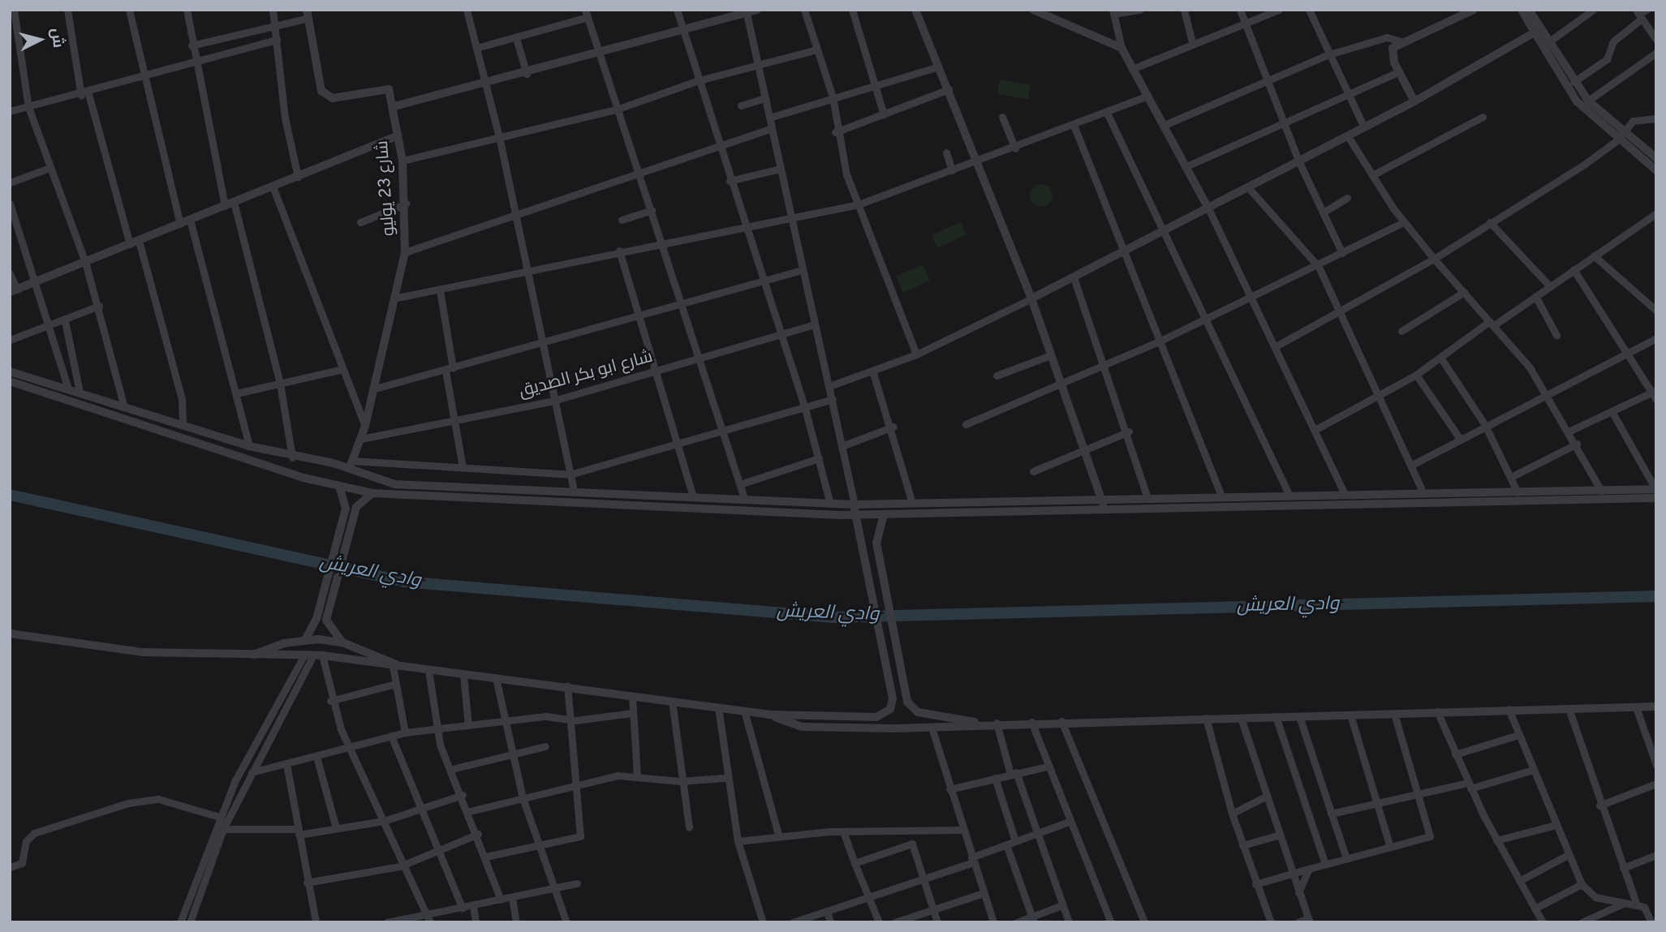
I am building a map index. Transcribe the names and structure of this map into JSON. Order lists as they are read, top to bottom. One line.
{"streets":{"street":["شارع 23 يوليو","شارع ابو بكر الصديق"]},"crossings":[["شارع 23 يوليو","شارع ابو بكر الصديق"]],"water":["وادي العريش"],"north":"right"}
